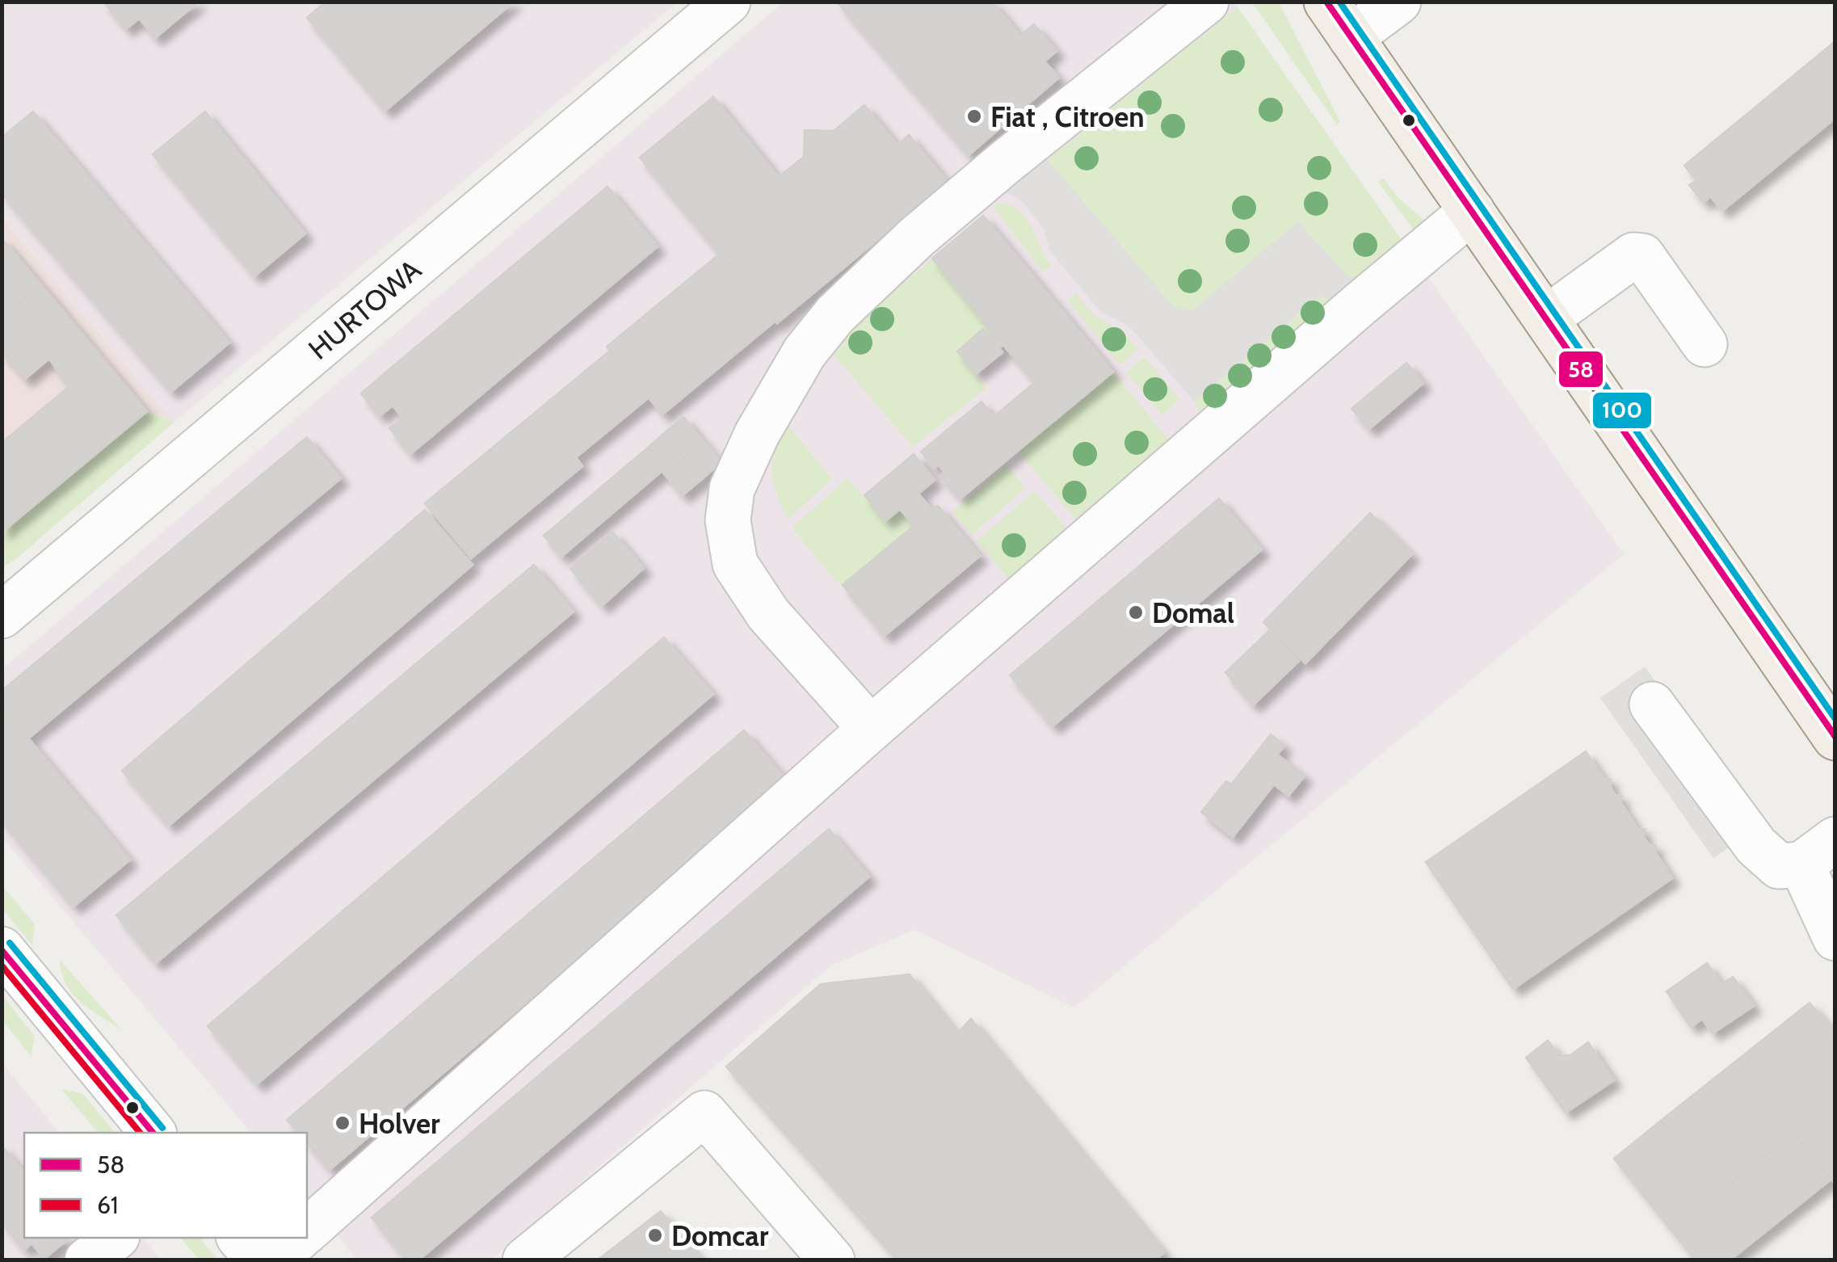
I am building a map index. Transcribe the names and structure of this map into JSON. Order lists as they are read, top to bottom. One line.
{"streets":{"street":["HURTOWA"]},"places":["Fiat , Citroen","Domal","Holver","Domcar"],"lines":["transit line 58","transit line 100","transit line 61"],"legend":["58","61"]}
